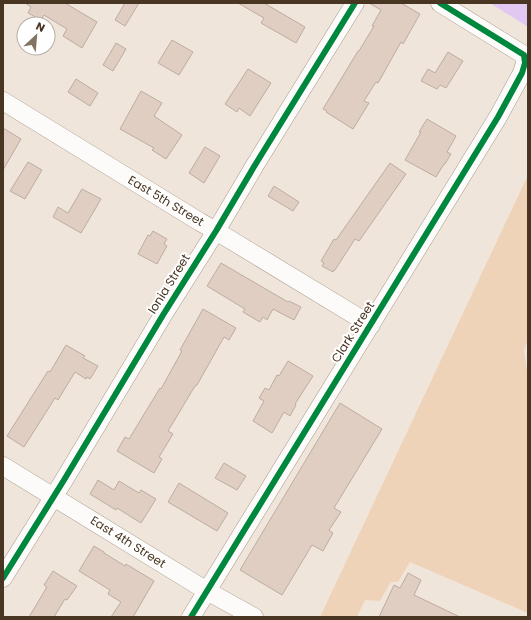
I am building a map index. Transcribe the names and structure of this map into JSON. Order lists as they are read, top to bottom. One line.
{"streets":{"street":["East 5th Street","Ionia Street","Clark Street","East 4th Street"]},"crossings":[["East 5th Street","Ionia Street"],["East 5th Street","Clark Street"],["Ionia Street","East 4th Street"],["Clark Street","East 4th Street"]],"north":"top right"}
